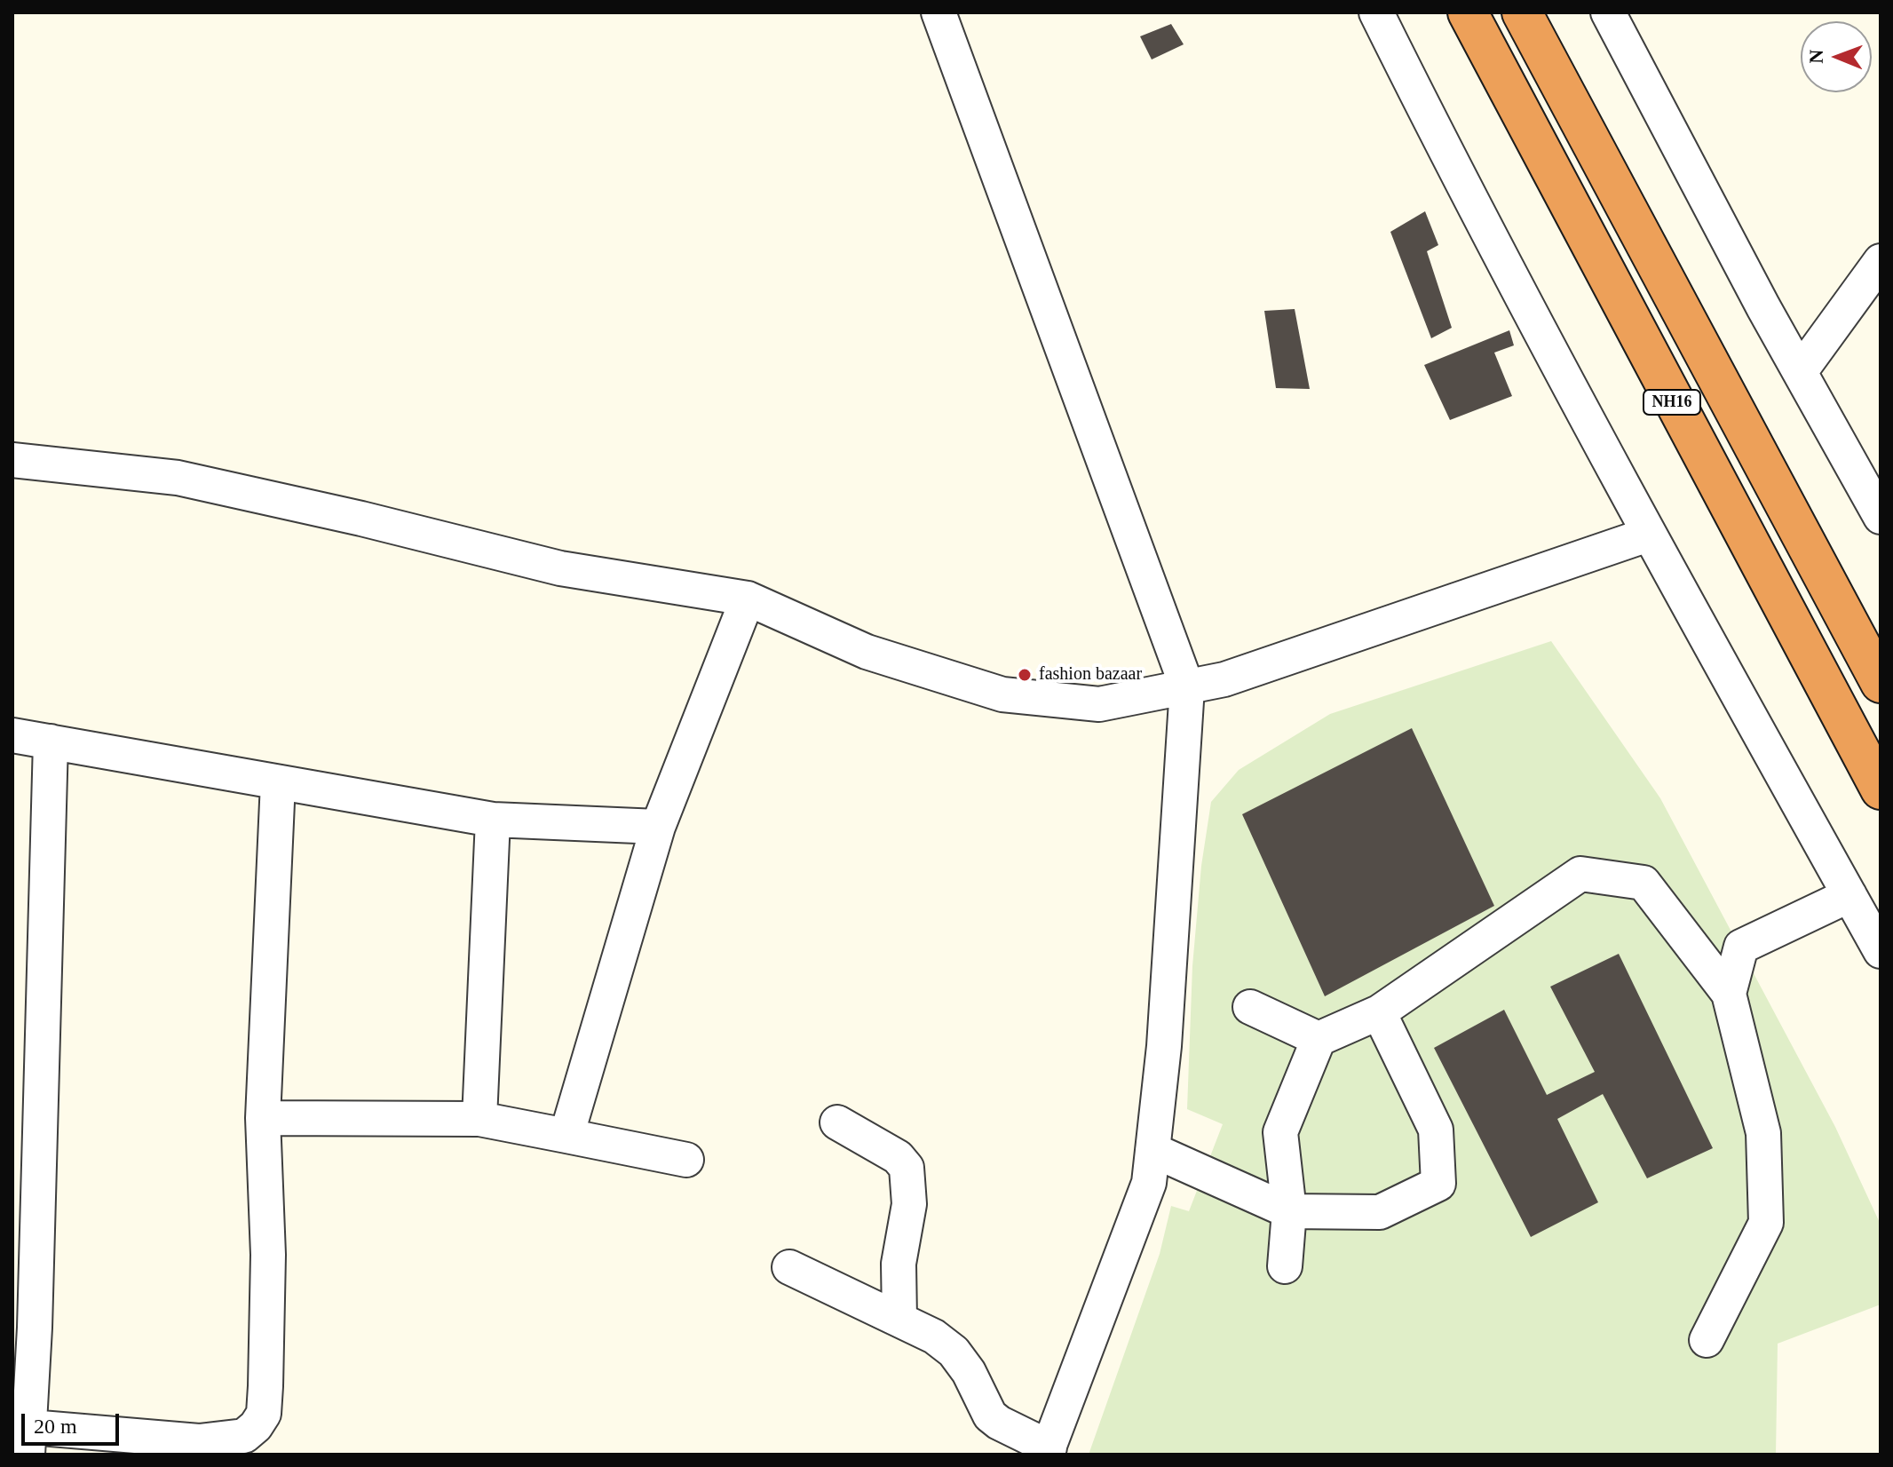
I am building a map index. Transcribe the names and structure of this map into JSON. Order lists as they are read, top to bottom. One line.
{"streets":{"highway":["NH16"]},"places":["fashion bazaar"],"scale_bar":"20 m","north":"left"}
